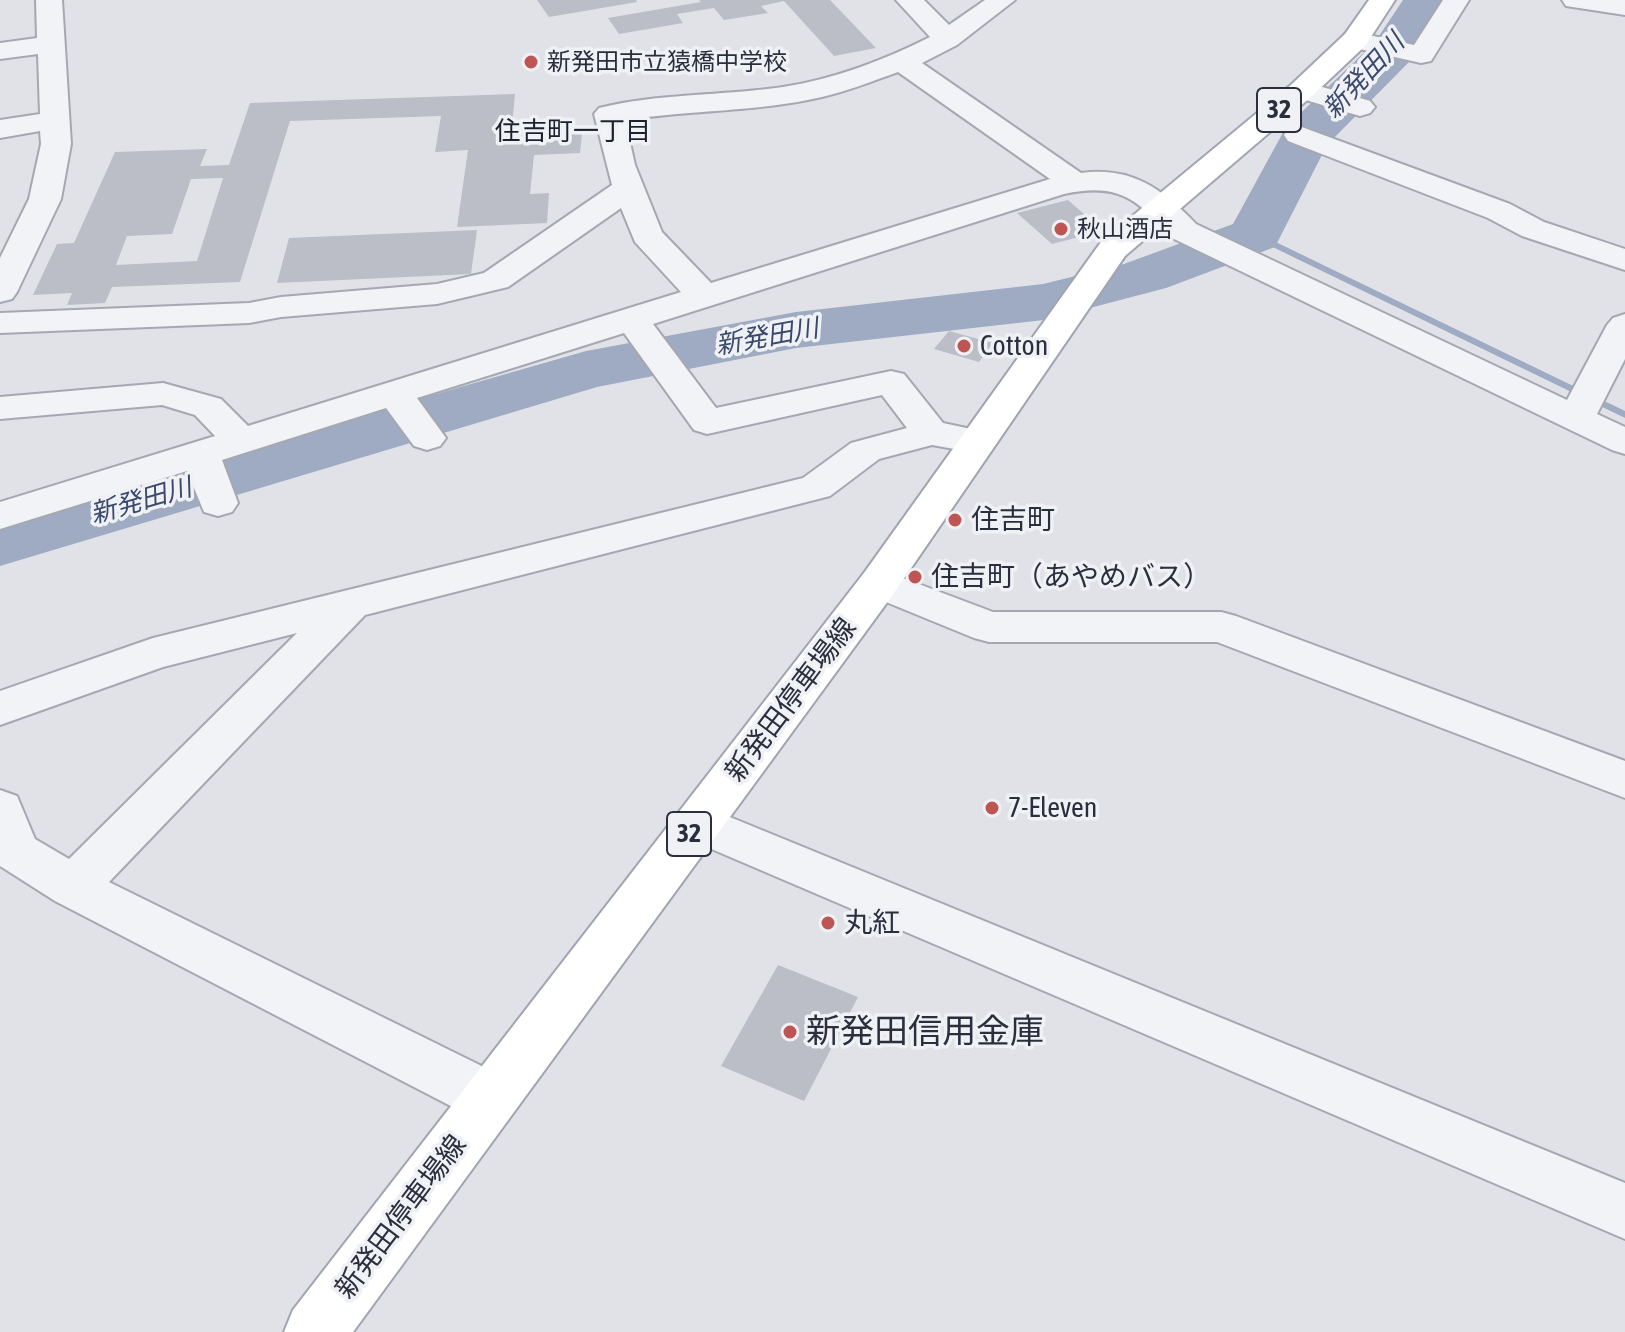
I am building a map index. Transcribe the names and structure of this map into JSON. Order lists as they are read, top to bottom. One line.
{"streets":{"main road":["32","新発田停車場線"]},"crossings":[["32","新発田停車場線"]],"districts":["住吉町一丁目"],"water":["新発田川"],"places":["新発田市立猿橋中学校","秋山酒店","Cotton","住吉町","住吉町（あやめバス）","7-Eleven","丸紅","新発田信用金庫"]}
